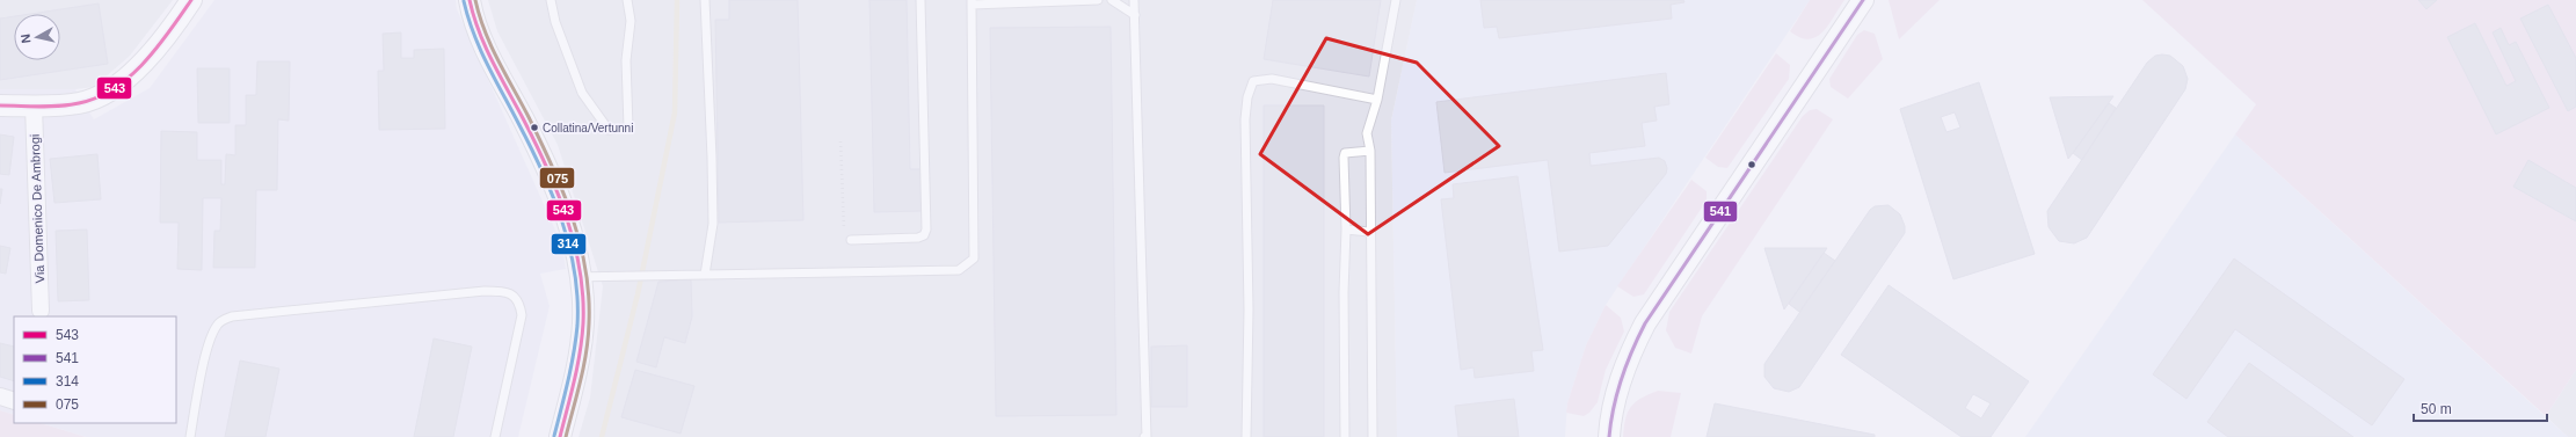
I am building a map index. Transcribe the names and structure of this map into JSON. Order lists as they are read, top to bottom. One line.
{"streets":{"street":["Via Domenico De Ambrogi"]},"places":["Collatina/Vertunni"],"lines":["transit line 543","transit line 541","transit line 075","transit line 314"],"legend":["543","541","314","075"],"scale_bar":"50 m","north":"left"}
